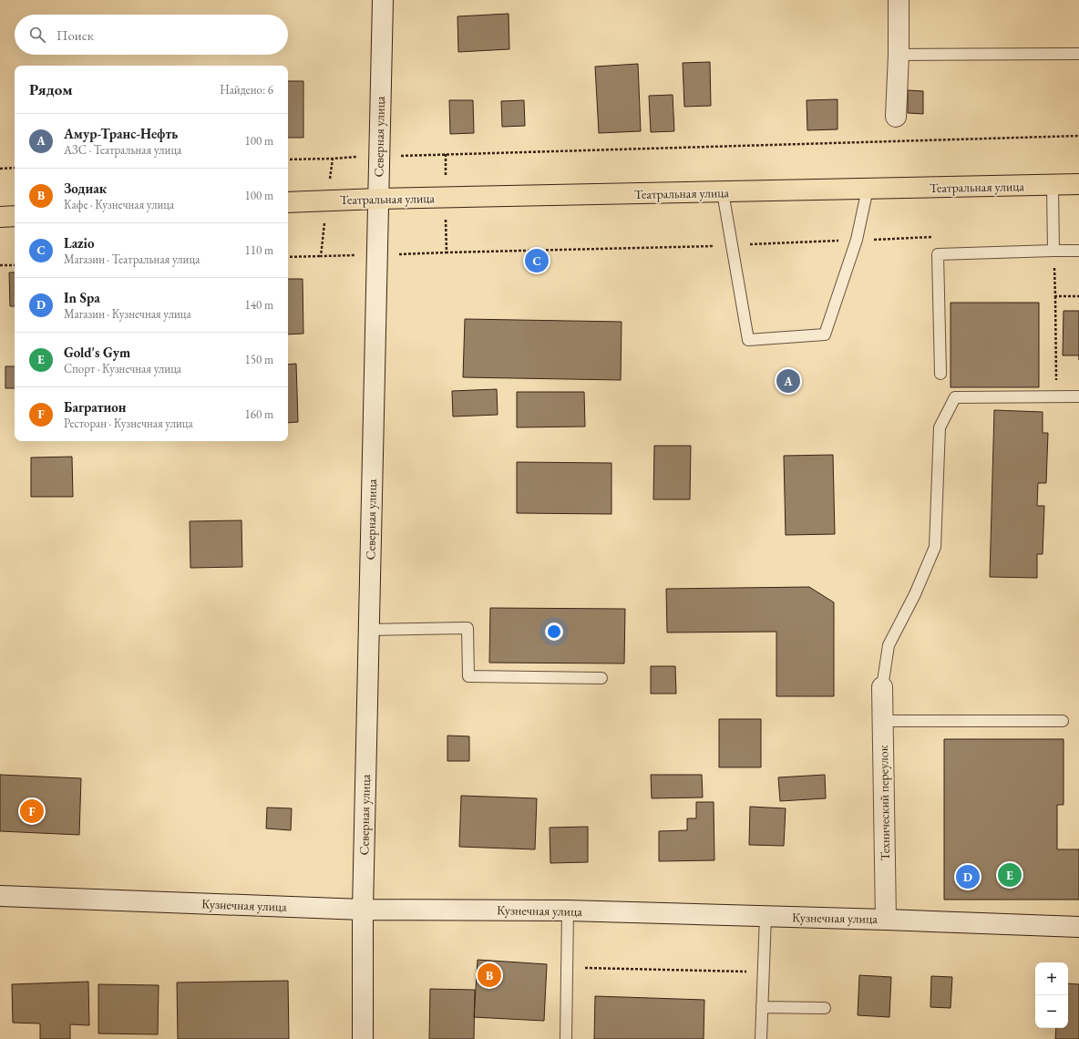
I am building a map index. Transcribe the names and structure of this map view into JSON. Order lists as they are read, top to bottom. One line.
{"streets":{"main road":["Театральная улица"],"street":["Северная улица","Технический переулок","Кузнечная улица"]},"crossings":[["Северная улица","Театральная улица"],["Северная улица","Кузнечная улица"],["Технический переулок","Кузнечная улица"]],"page":{"search":"Поиск","heading":["Рядом","Найдено: 6"],"list":[{"mark":"A","name":"Амур-Транс-Нефть","note":"АЗС · Театральная улица","value":"100 m"},{"mark":"B","name":"Зодиак","note":"Кафе · Кузнечная улица","value":"100 m"},{"mark":"C","name":"Lazio","note":"Магазин · Театральная улица","value":"110 m"},{"mark":"D","name":"In Spa","note":"Магазин · Кузнечная улица","value":"140 m"},{"mark":"E","name":"Gold's Gym","note":"Спорт · Кузнечная улица","value":"150 m"},{"mark":"F","name":"Багратион","note":"Ресторан · Кузнечная улица","value":"160 m"}],"pins":["C","A","F","E","D","B"],"map_buttons":["+","−"]}}
